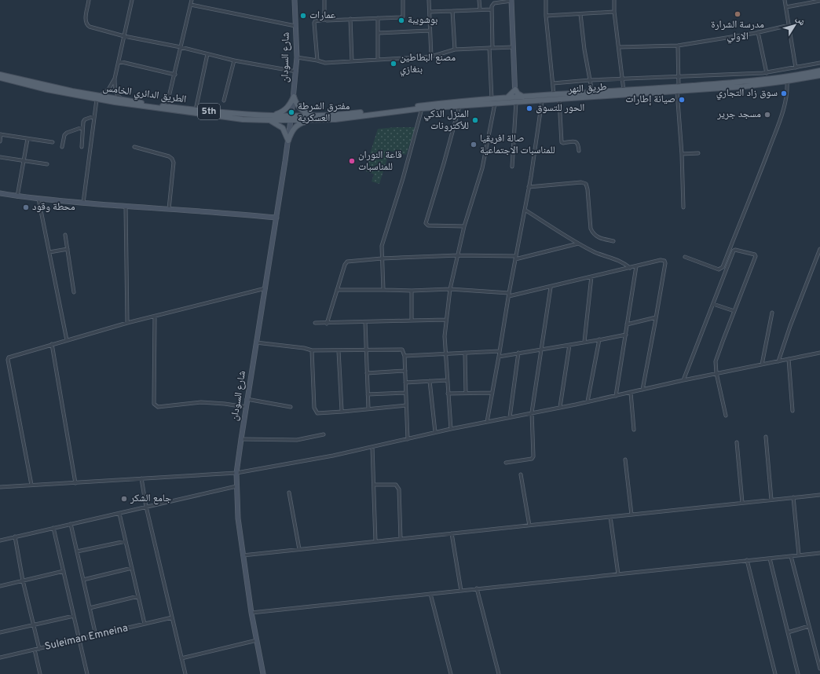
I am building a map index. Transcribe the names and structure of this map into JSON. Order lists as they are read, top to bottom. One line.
{"streets":{"main road":["شارع السودان","طريق النهر","الطريق الدائري الخامس","5th"],"street":["Suleiman Emneina"]},"crossings":[["شارع السودان","الطريق الدائري الخامس"],["طريق النهر","الطريق الدائري الخامس"]],"places":["مدرسة الشرارة الاولي","عمارات","بوشويبة","مصنع البطاطين بنغازي","سوق زاد التجاري","صيانة إطارات","الحور للتسوق","مفترق الشرطة العسكرية","مسجد جرير","المنزل الذكي للأكترونات","صالة افريقيا للمناسبات الاجتماعية","قاعة النوران للمناسبات","محطة وقود","جامع الشكر"],"north":"top right"}
